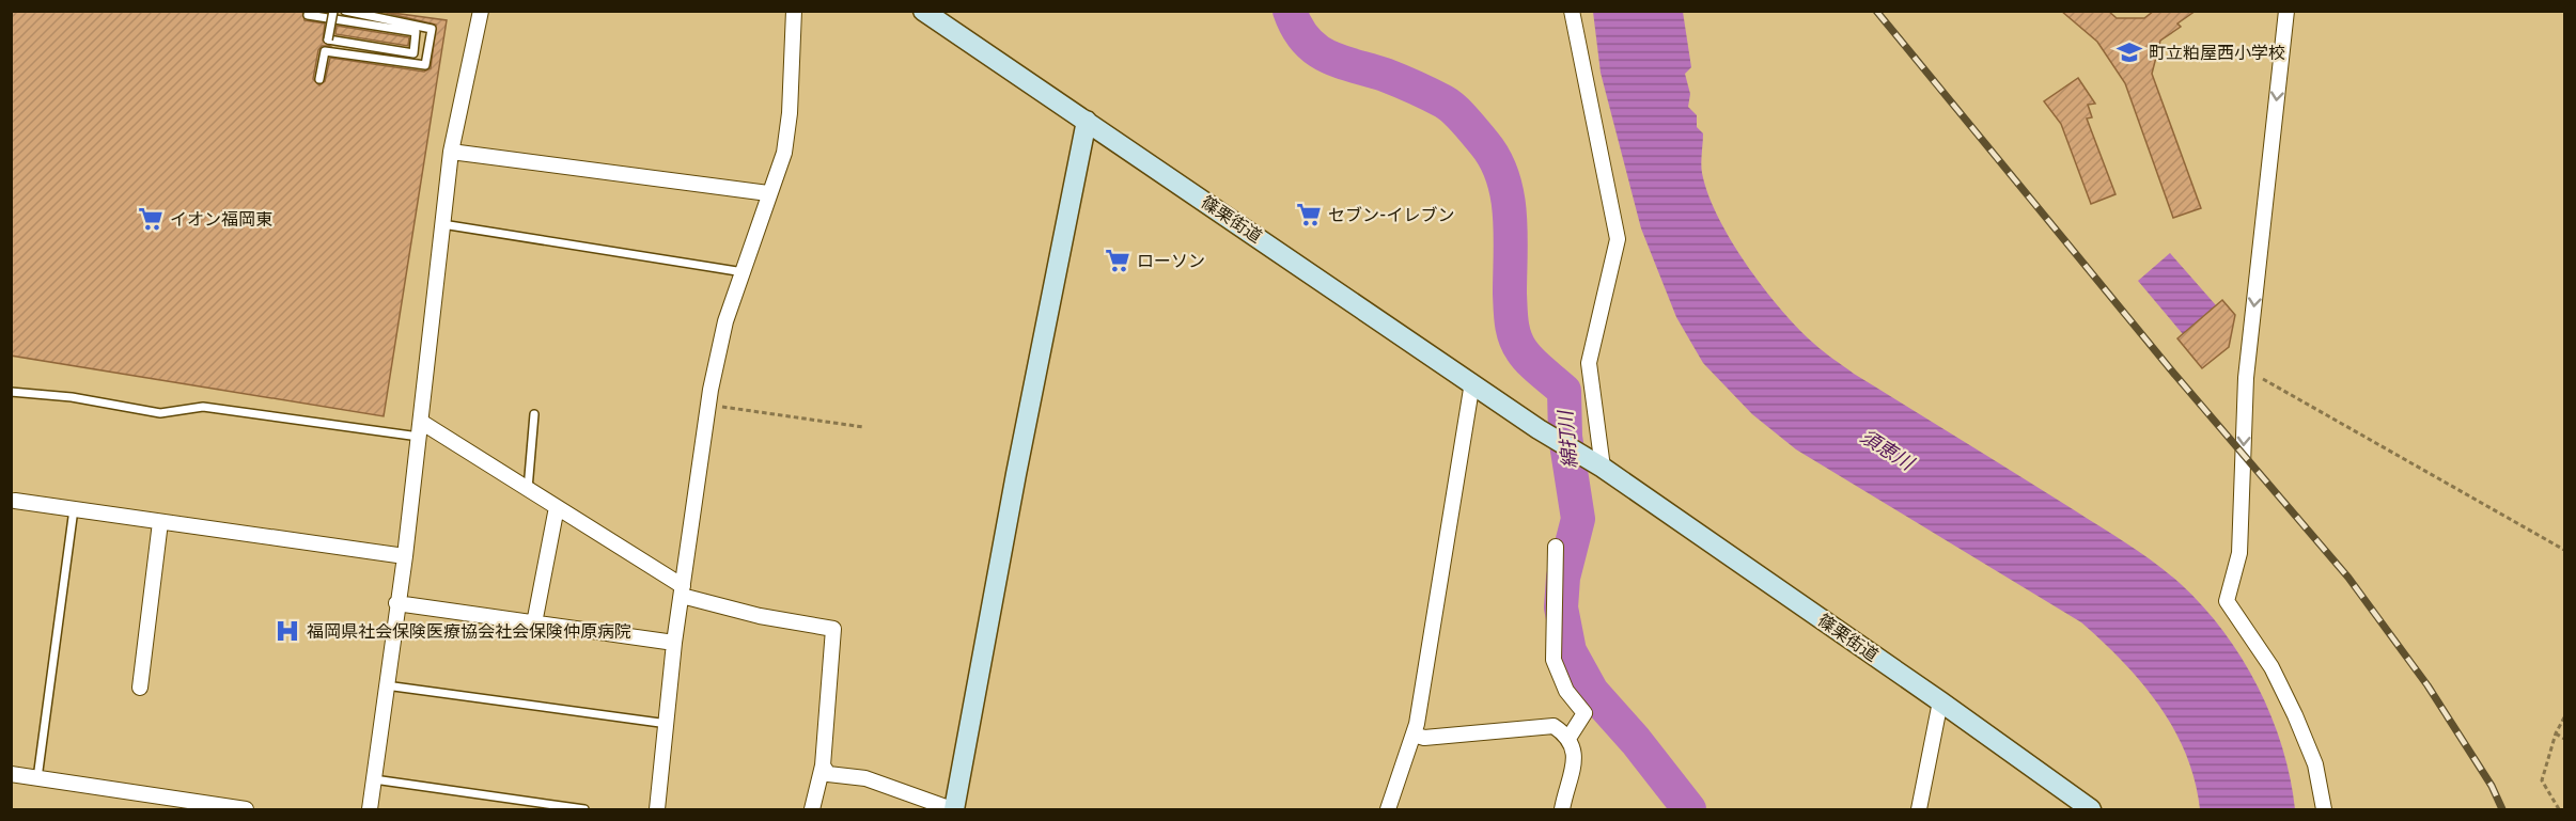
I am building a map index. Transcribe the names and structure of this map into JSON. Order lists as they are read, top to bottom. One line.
{"streets":{"main road":["篠栗街道"]},"water":["綿打川","須恵川"],"places":{"school or university":["町立粕屋西小学校"],"supermarket":["セブン-イレブン","イオン福岡東","ローソン"],"hospital":["福岡県社会保険医療協会社会保険仲原病院"]}}
